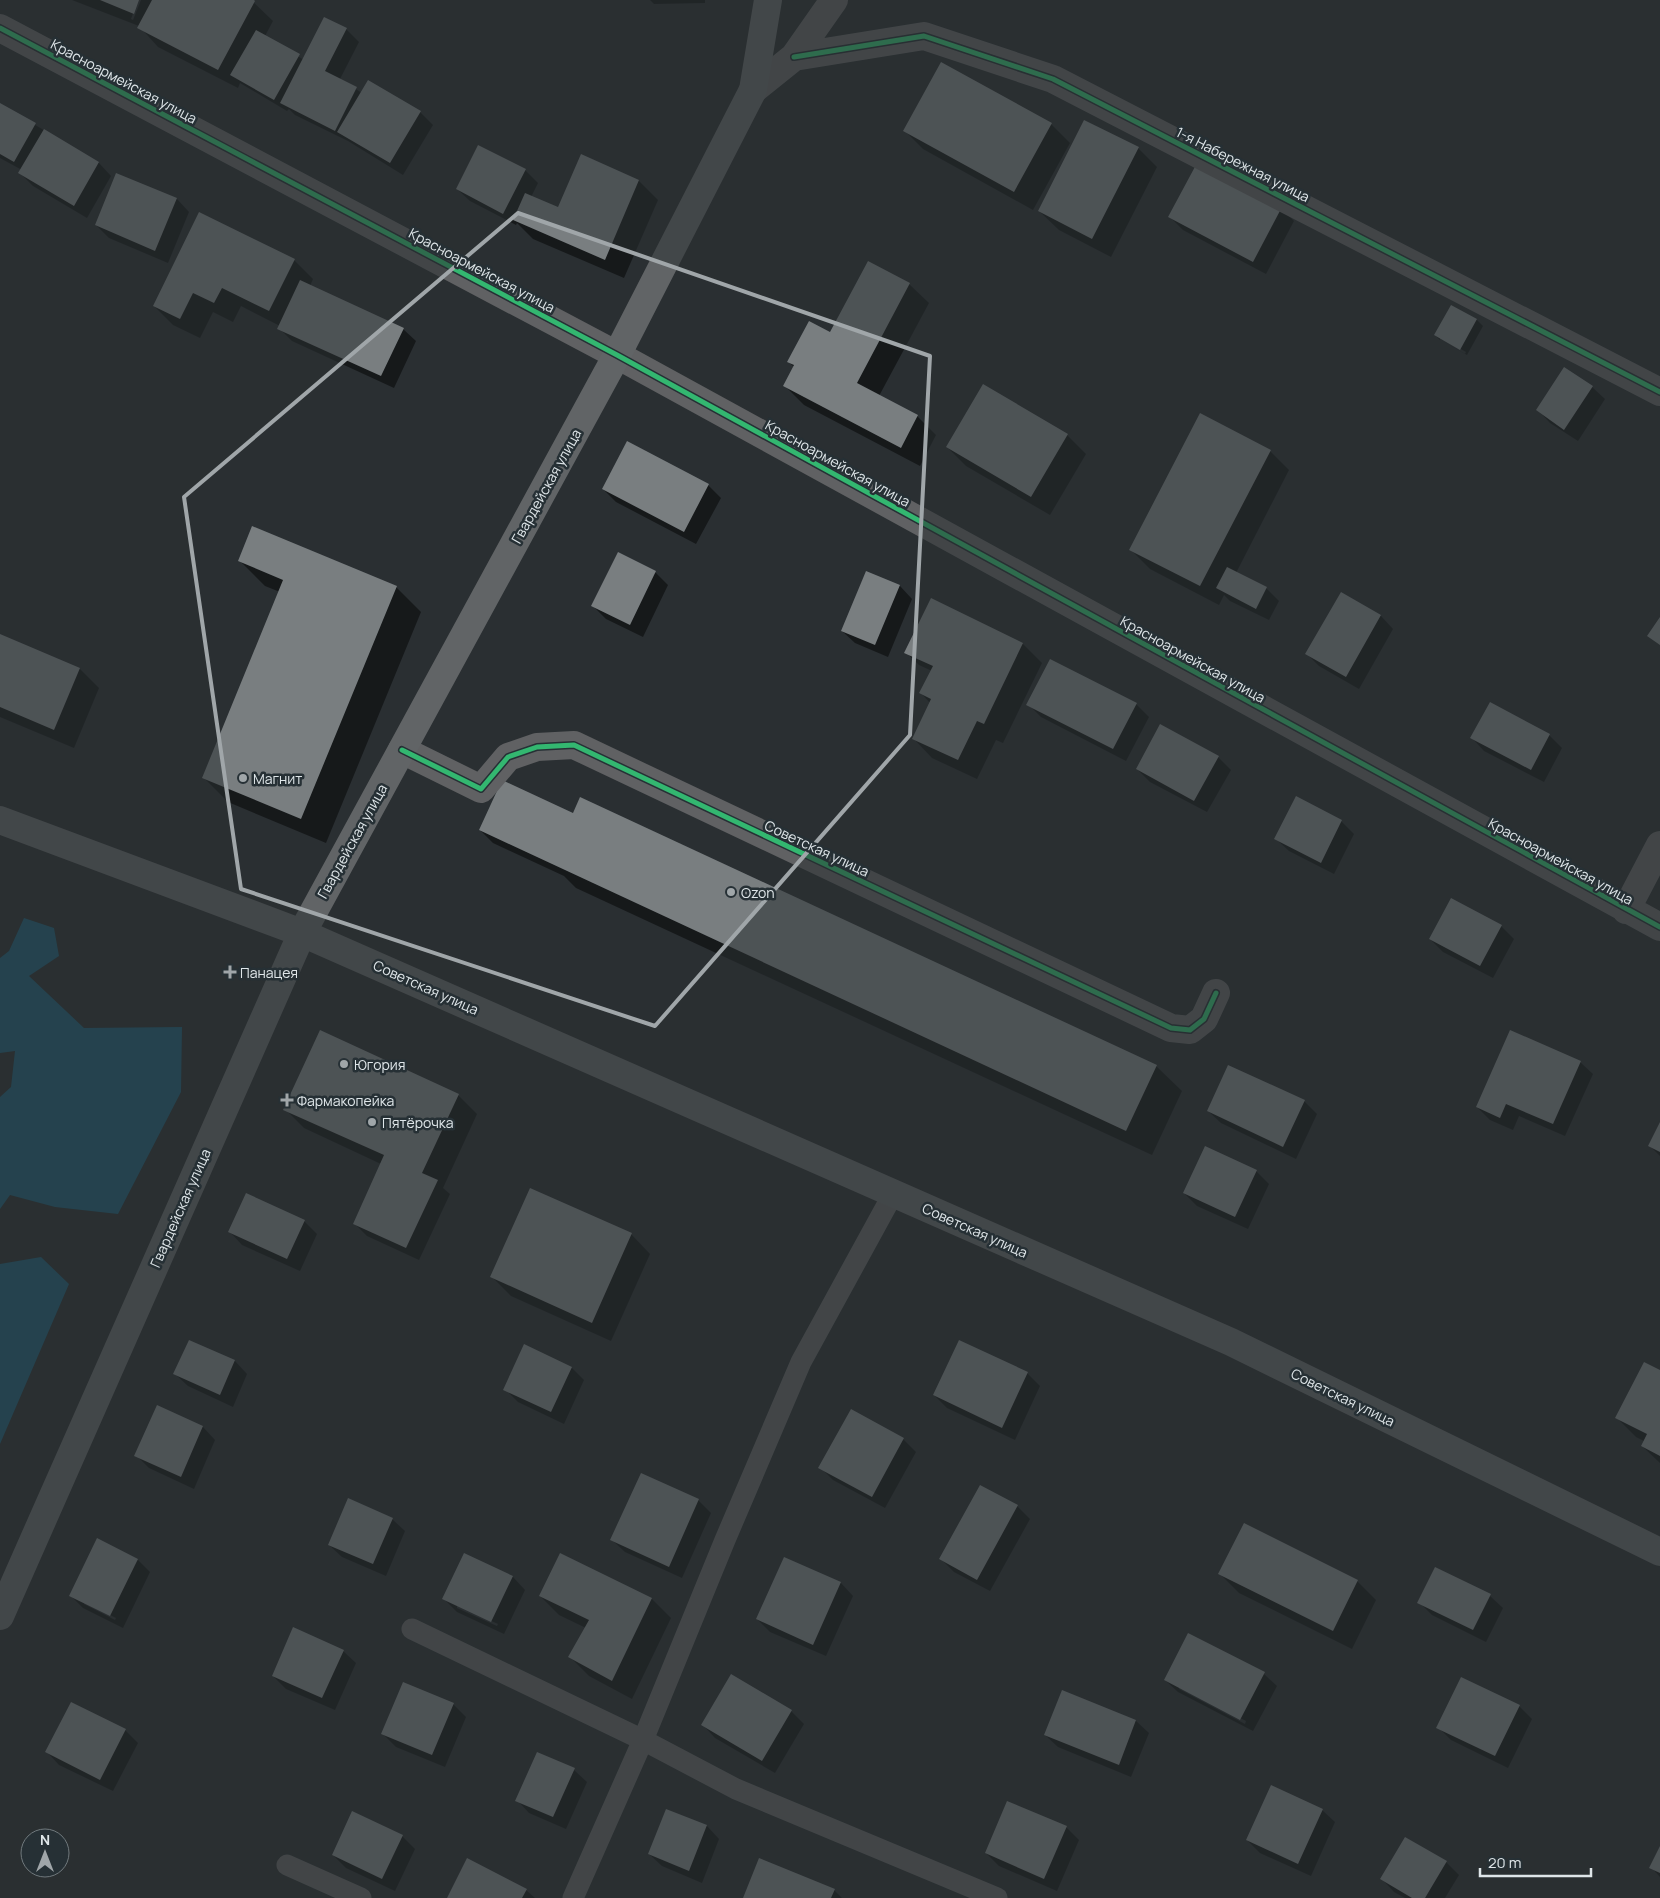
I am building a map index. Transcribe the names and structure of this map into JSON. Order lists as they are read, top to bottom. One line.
{"streets":{"main road":["Гвардейская улица","Советская улица"],"street":["Красноармейская улица","1-я Набережная улица"]},"crossings":[["Красноармейская улица","Гвардейская улица"],["Гвардейская улица","Советская улица"]],"places":{"other":["Магнит","Ozon","Югория","Пятёрочка"],"health":["Панацея","Фармакопейка"]},"scale_bar":"20 m","north":"top"}
